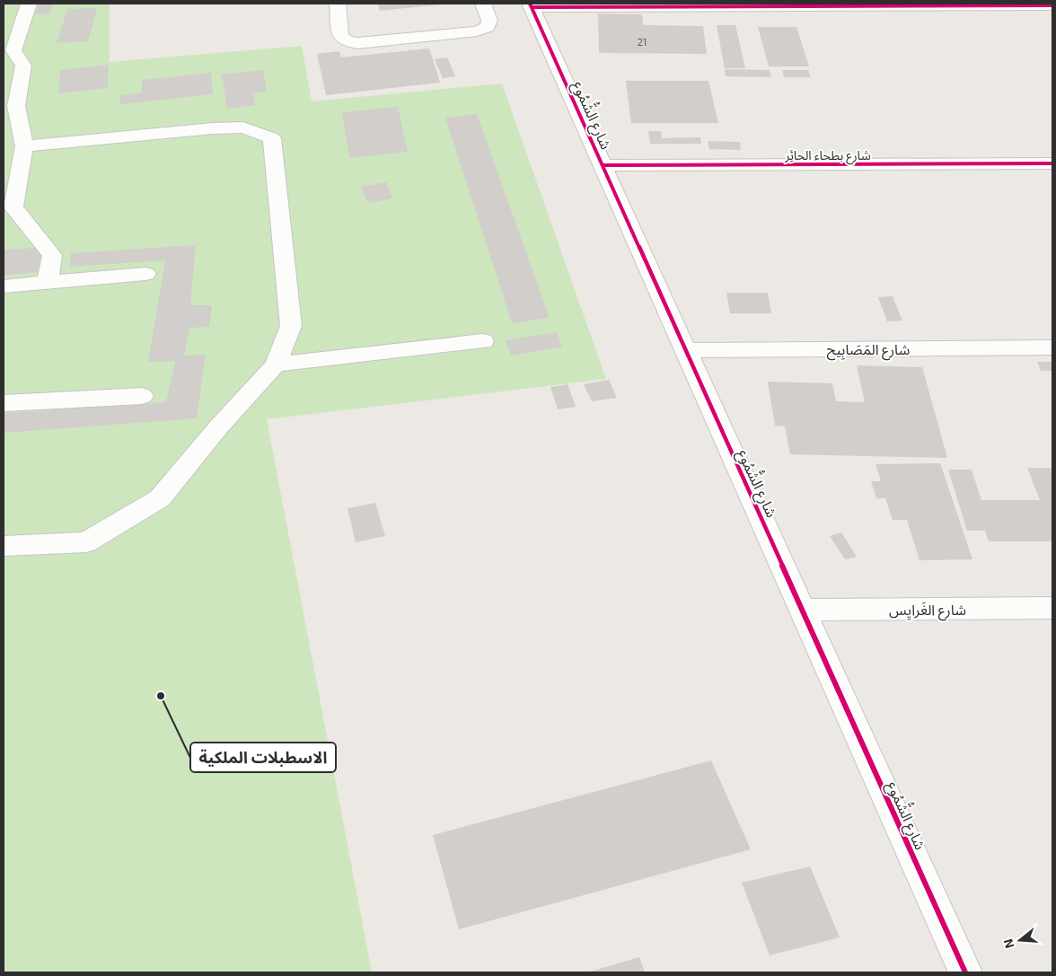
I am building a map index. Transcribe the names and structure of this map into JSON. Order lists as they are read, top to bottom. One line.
{"streets":{"street":["شارع الشُّمُوع","شارع بطحاء الحائِر","شارع المَصَابِيح","شارع الغَرايِس"]},"crossings":[["شارع الشُّمُوع","شارع بطحاء الحائِر"],["شارع الشُّمُوع","شارع المَصَابِيح"],["شارع الشُّمُوع","شارع الغَرايِس"]],"places":["الاسطبلات الملكية"],"house_numbers":["21"],"north":"left"}
